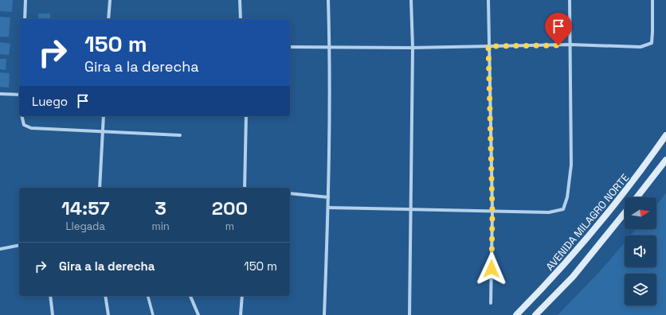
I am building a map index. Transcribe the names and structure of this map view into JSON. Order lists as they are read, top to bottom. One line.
{"streets":{"main road":["AVENIDA MILAGRO NORTE"]},"north":"right","page":{"turn":["150 m","Gira a la derecha"],"then":"Luego","eta":["14:57","Llegada","3","min","200","m"],"list":[{"name":"Gira a la derecha","value":"150 m"}]}}
